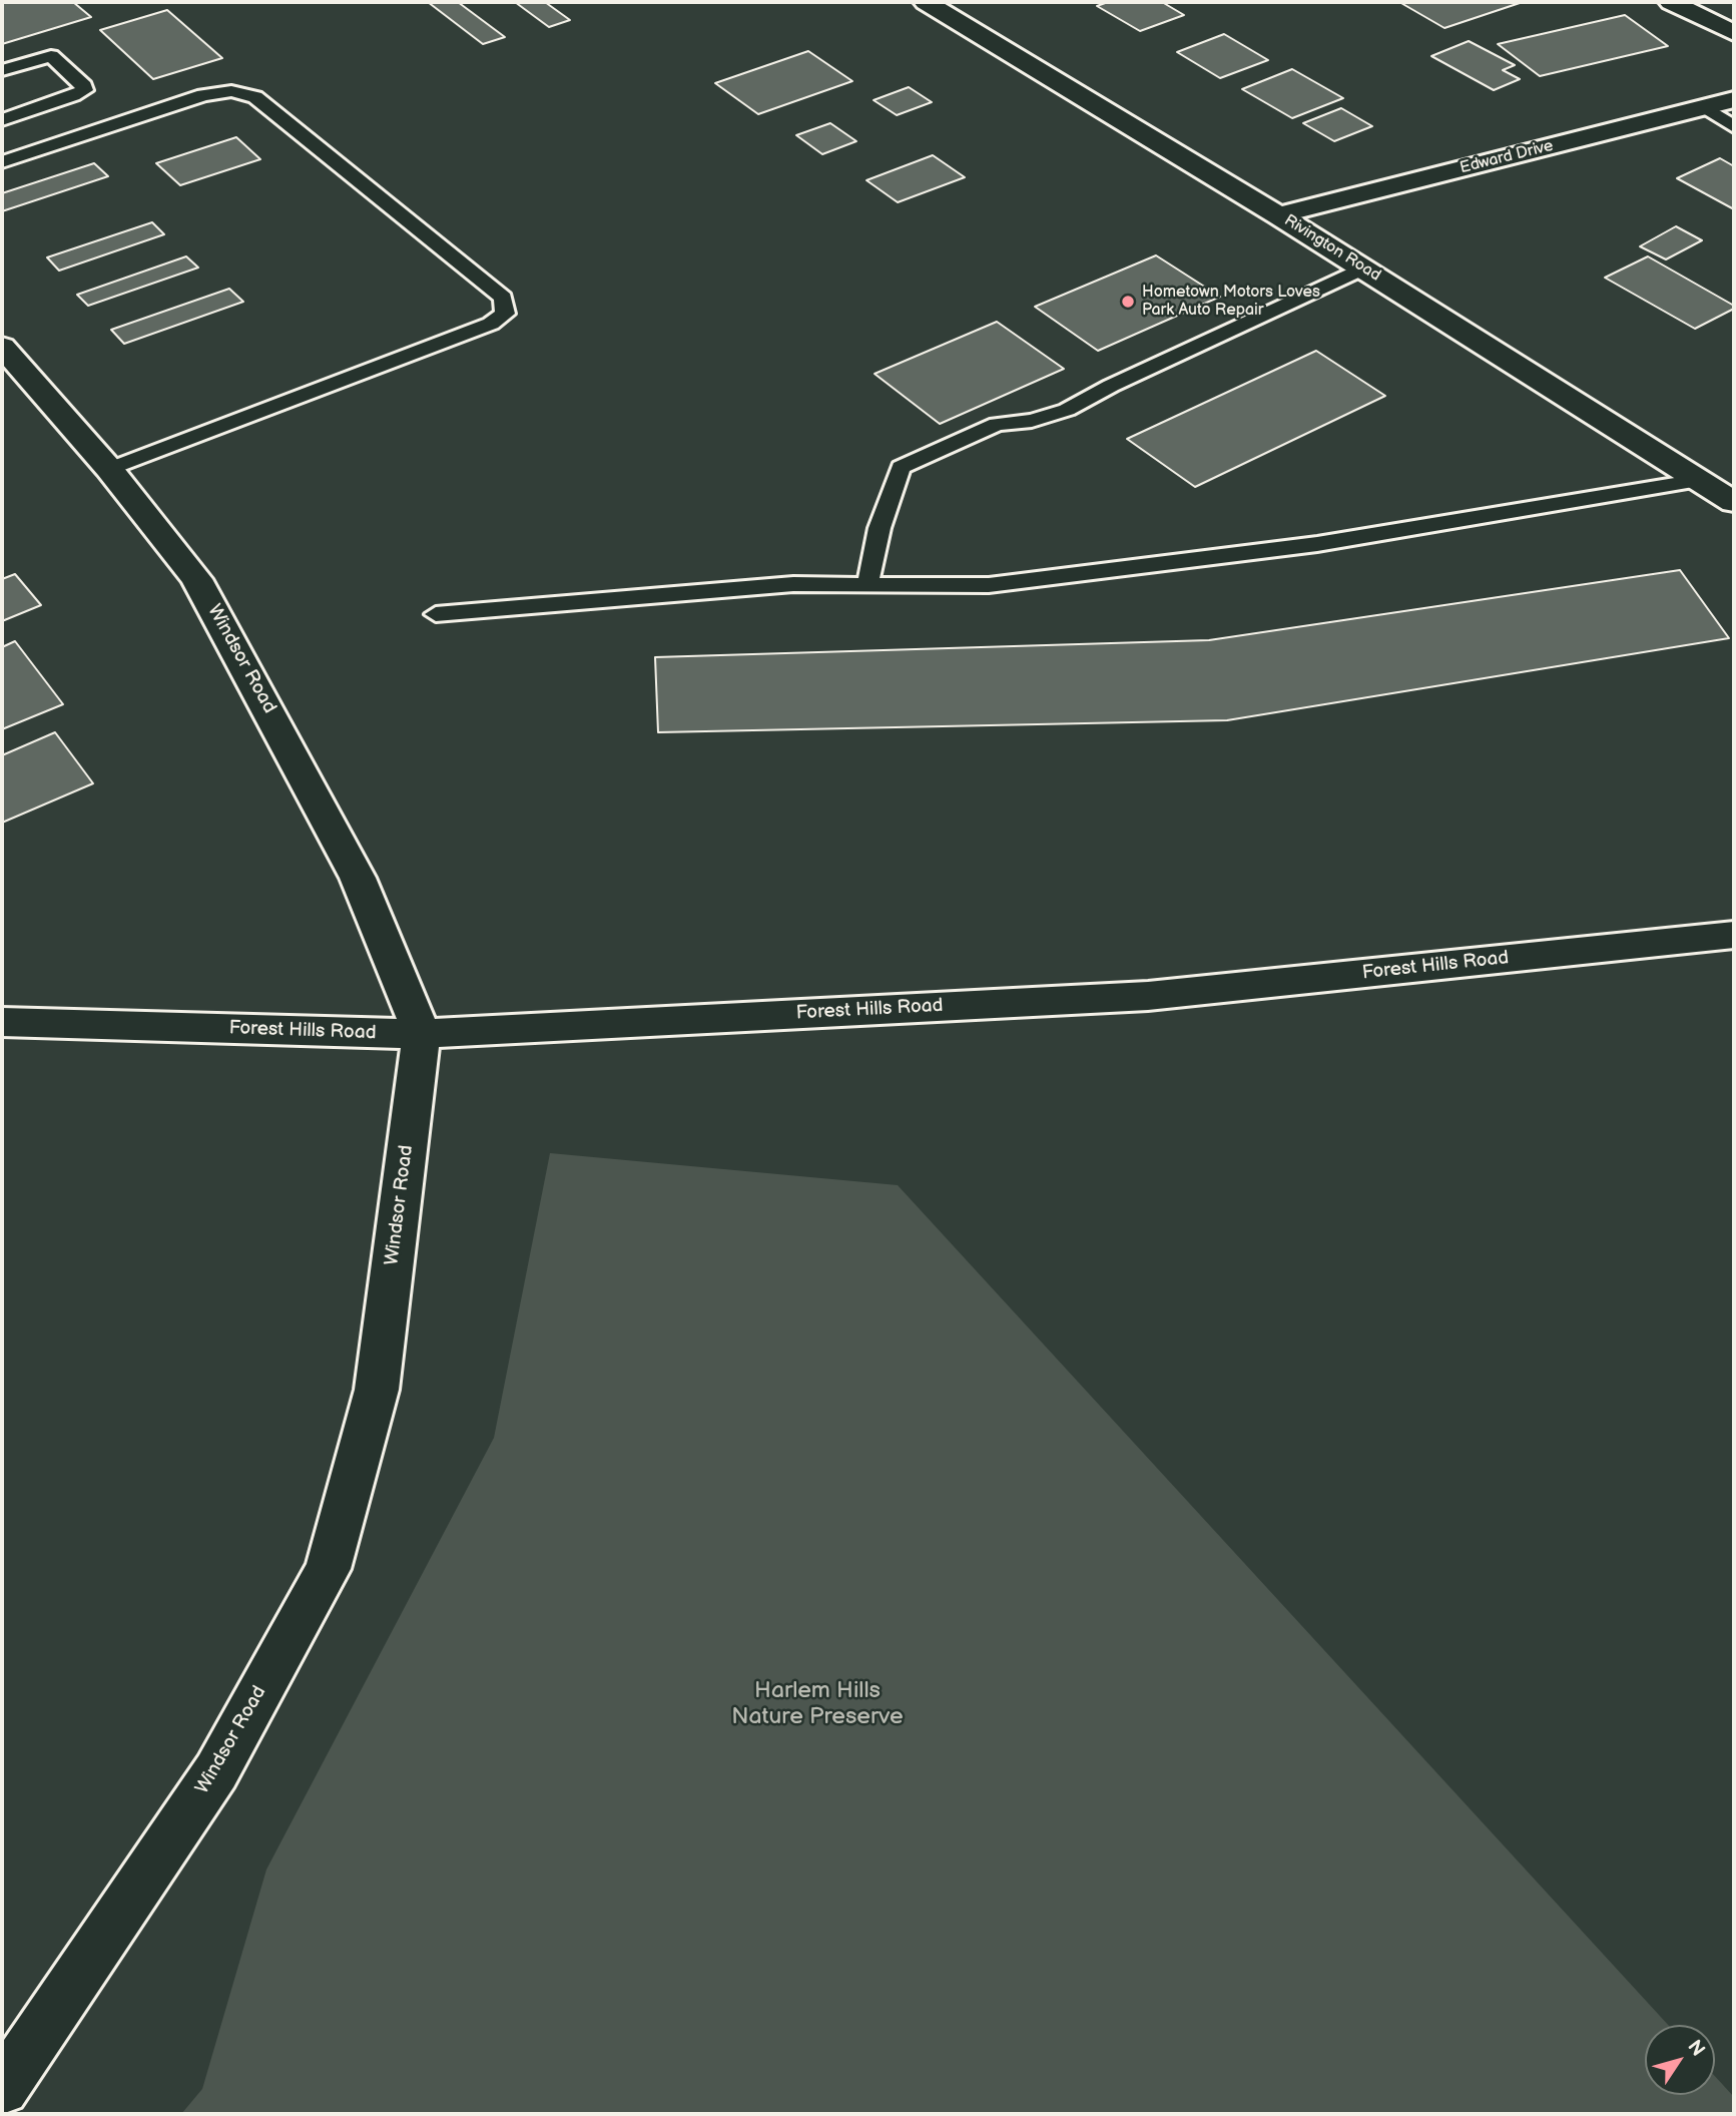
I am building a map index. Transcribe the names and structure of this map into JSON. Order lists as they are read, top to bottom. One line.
{"streets":{"street":["Edward Drive","Rivington Road","Windsor Road","Forest Hills Road"]},"crossings":[["Edward Drive","Rivington Road"],["Windsor Road","Forest Hills Road"]],"parks":["Harlem Hills Nature Preserve"],"places":["Hometown Motors Loves Park Auto Repair"],"north":"top right"}
